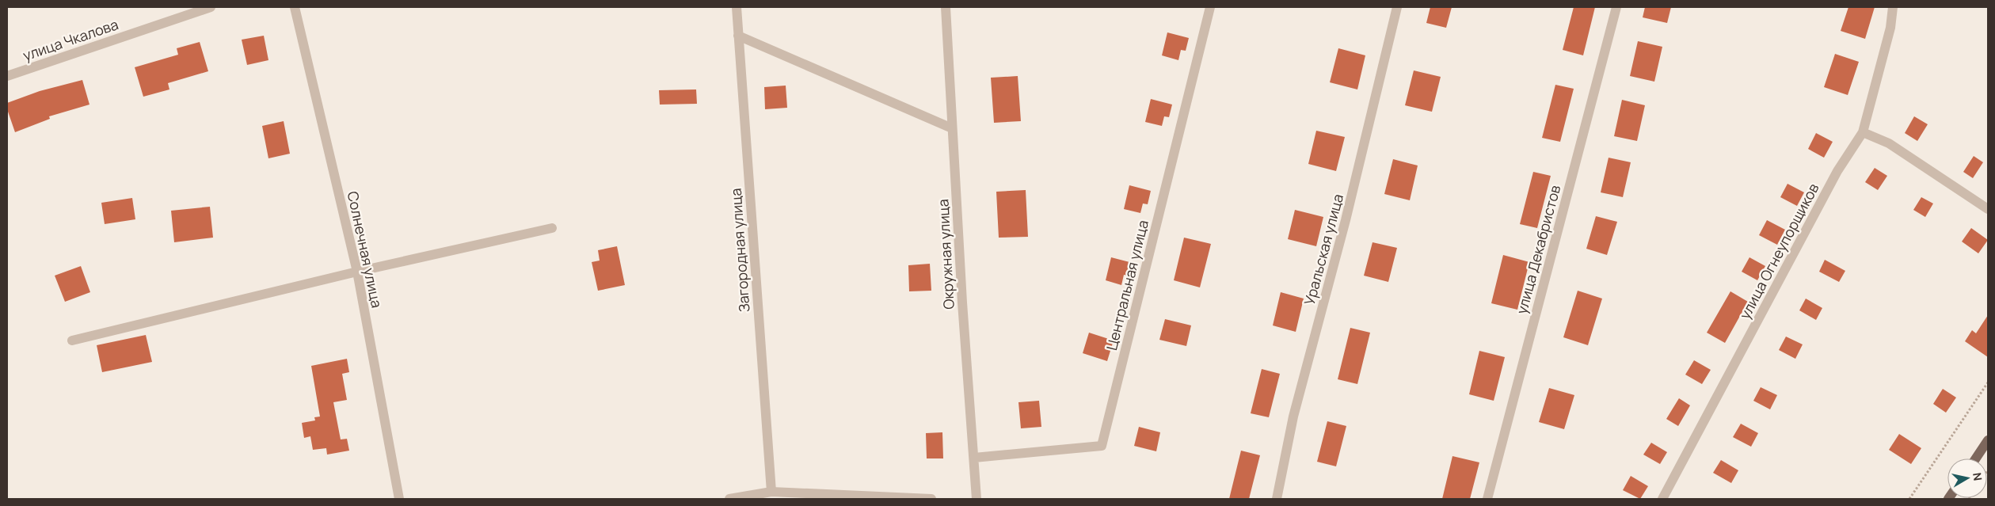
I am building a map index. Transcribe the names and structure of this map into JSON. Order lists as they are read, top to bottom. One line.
{"streets":{"street":["улица Чкалова","Солнечная улица","Уральская улица","улица Декабристов","Загородная улица","улица Огнеупорщиков","Окружная улица","Центральная улица"]},"crossings":[["Окружная улица","Центральная улица"]],"north":"right"}
